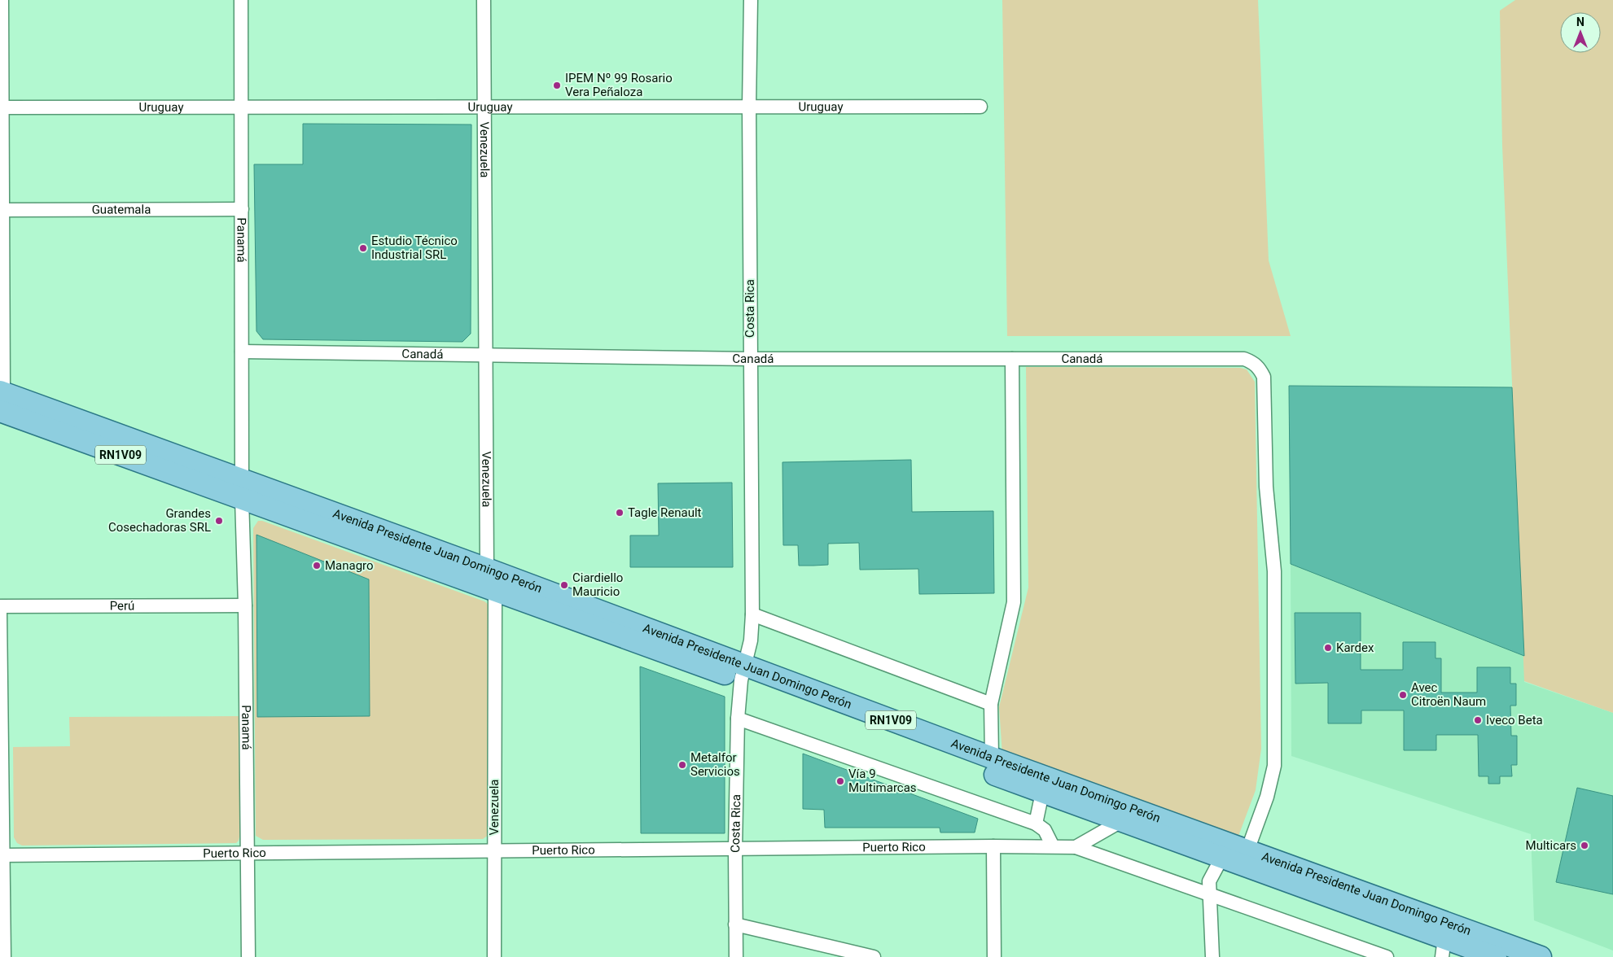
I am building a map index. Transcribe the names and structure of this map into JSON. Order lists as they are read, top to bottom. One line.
{"streets":{"main road":["RN1V09","Avenida Presidente Juan Domingo Perón"],"street":["Uruguay","Venezuela","Guatemala","Panamá","Costa Rica","Canadá","Perú","Puerto Rico"]},"crossings":[["Uruguay","Venezuela"],["Uruguay","Panamá"],["Uruguay","Costa Rica"],["Venezuela","Canadá"],["Venezuela","Avenida Presidente Juan Domingo Perón"],["Venezuela","Puerto Rico"],["Guatemala","Panamá"],["Panamá","Canadá"],["Panamá","Avenida Presidente Juan Domingo Perón"],["Panamá","Perú"],["Panamá","Puerto Rico"],["Costa Rica","Canadá"],["Costa Rica","Avenida Presidente Juan Domingo Perón"],["Costa Rica","Puerto Rico"],["Canadá","Avenida Presidente Juan Domingo Perón"]],"places":["IPEM Nº 99 Rosario Vera Peñaloza","Estudio Técnico Industrial SRL","Tagle Renault","Grandes Cosechadoras SRL","Managro","Ciardiello Mauricio","Kardex","Avec Citroën Naum","Iveco Beta","Metalfor Servicios","Vía 9 Multimarcas","Multicars"],"north":"top"}
